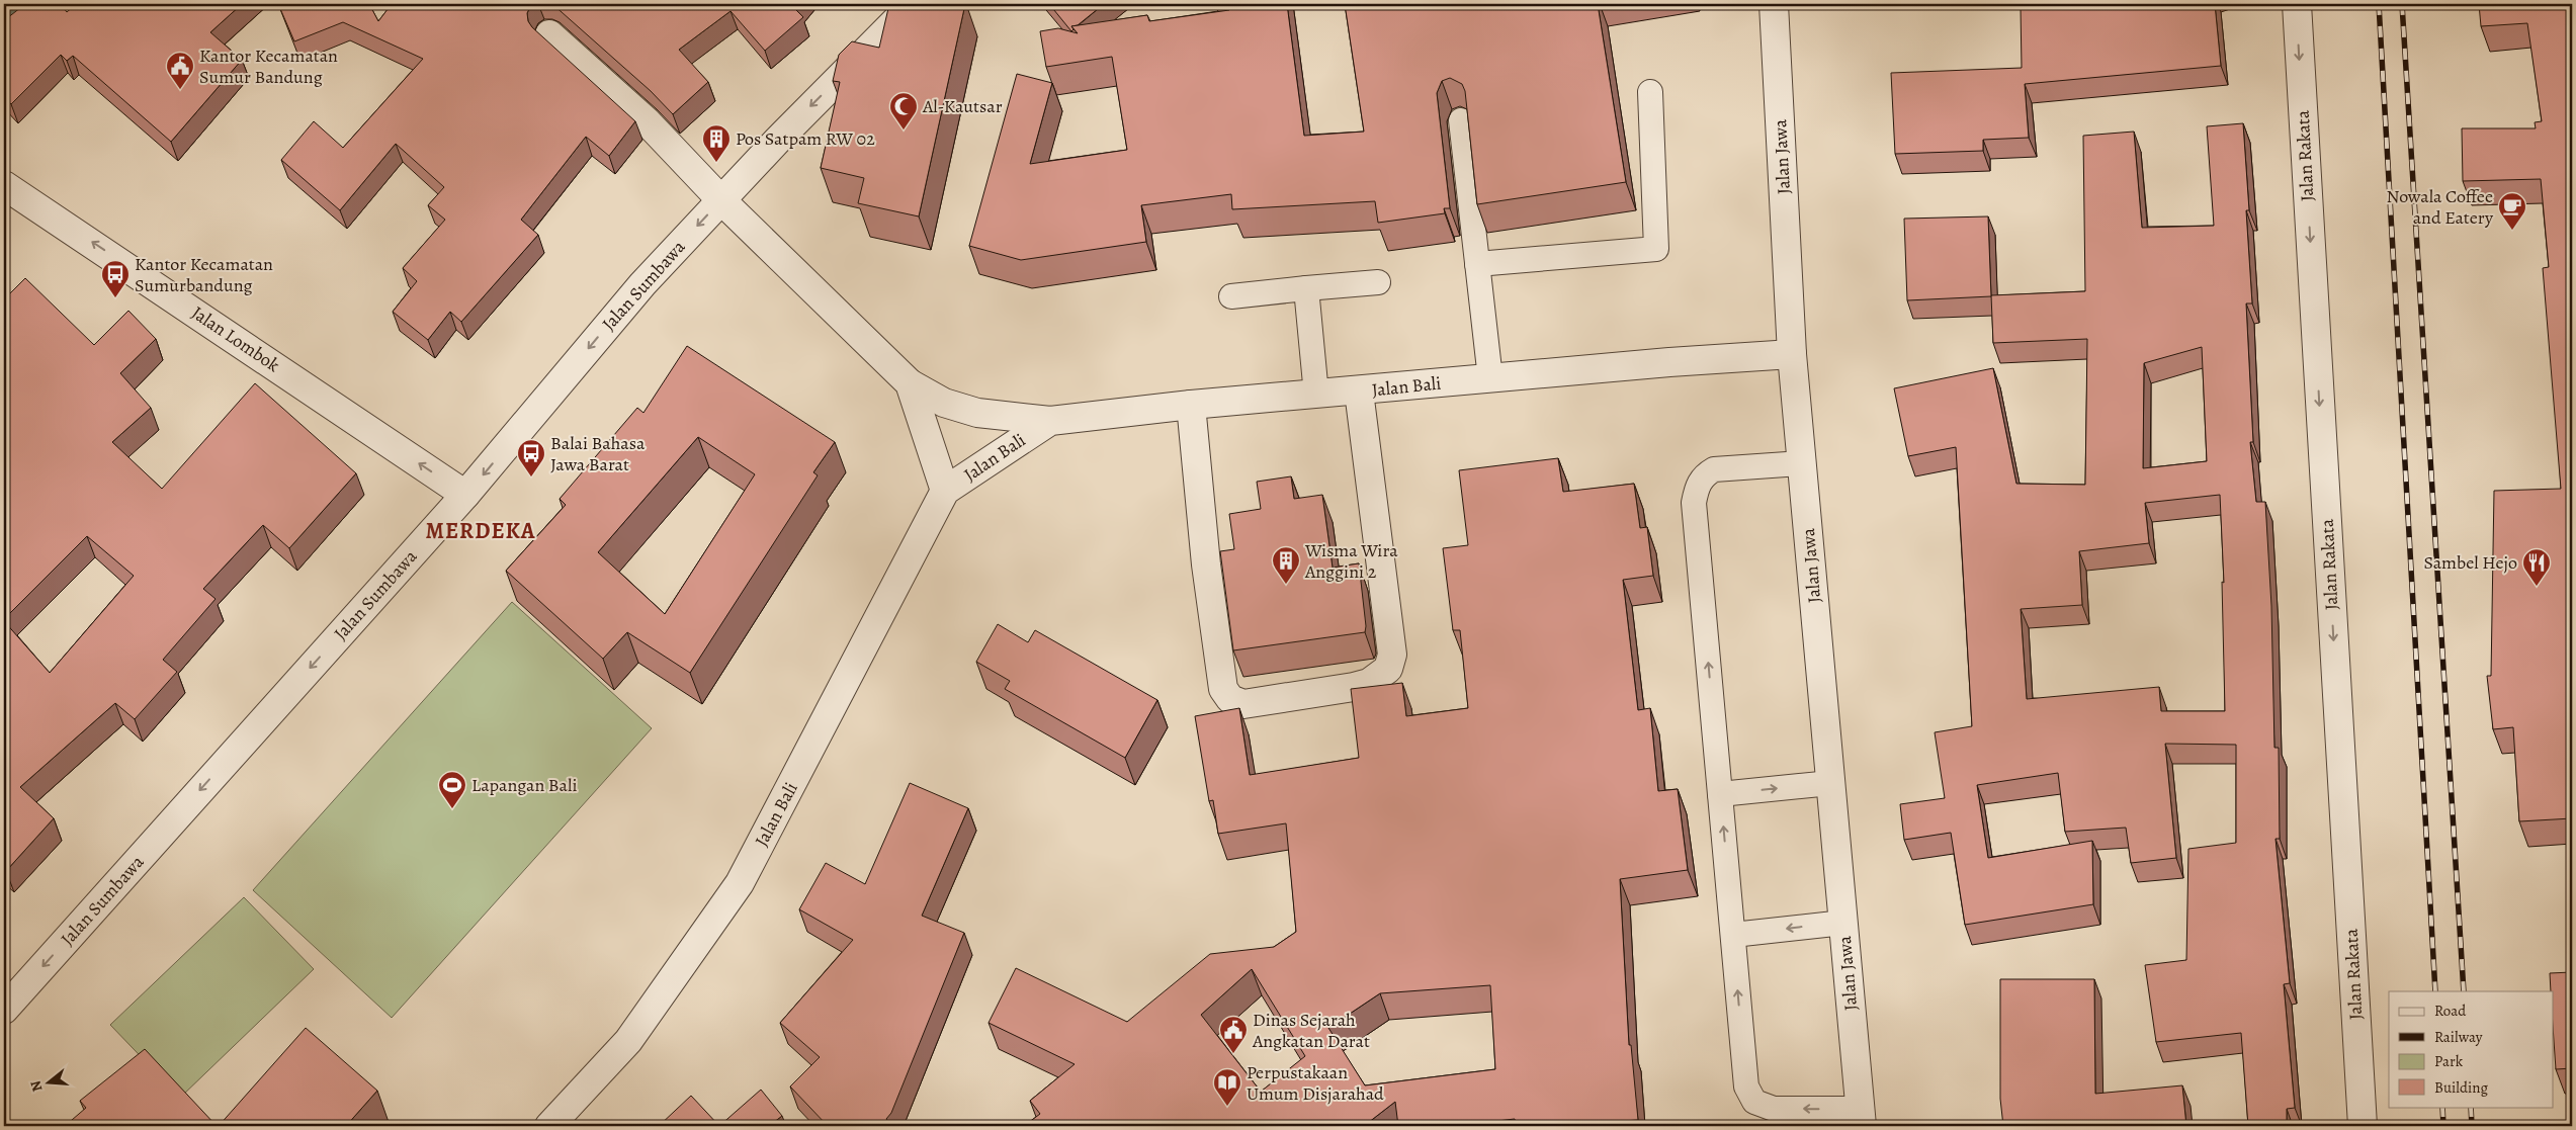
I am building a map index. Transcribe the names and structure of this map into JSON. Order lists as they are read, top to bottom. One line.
{"streets":{"street":["Jalan Rakata","Jalan Jawa","Jalan Sumbawa","Jalan Lombok","Jalan Bali"]},"crossings":[["Jalan Jawa","Jalan Bali"],["Jalan Sumbawa","Jalan Lombok"]],"one_way":["Jalan Rakata","Jalan Sumbawa","Jalan Lombok"],"districts":["MERDEKA"],"places":{"public building":["Kantor Kecamatan Sumur Bandung","Dinas Sejarah Angkatan Darat"],"mosque":["Al-Kautsar"],"building":["Pos Satpam RW 02","Wisma Wira Anggini 2"],"cafe":["Nowala Coffee and Eatery"],"bus stop":["Kantor Kecamatan Sumurbandung","Balai Bahasa Jawa Barat"],"restaurant":["Sambel Hejo"],"sports":["Lapangan Bali"],"library":["Perpustakaan Umum Disjarahad"]},"legend":["Road","Railway","Park","Building"],"north":"left"}
